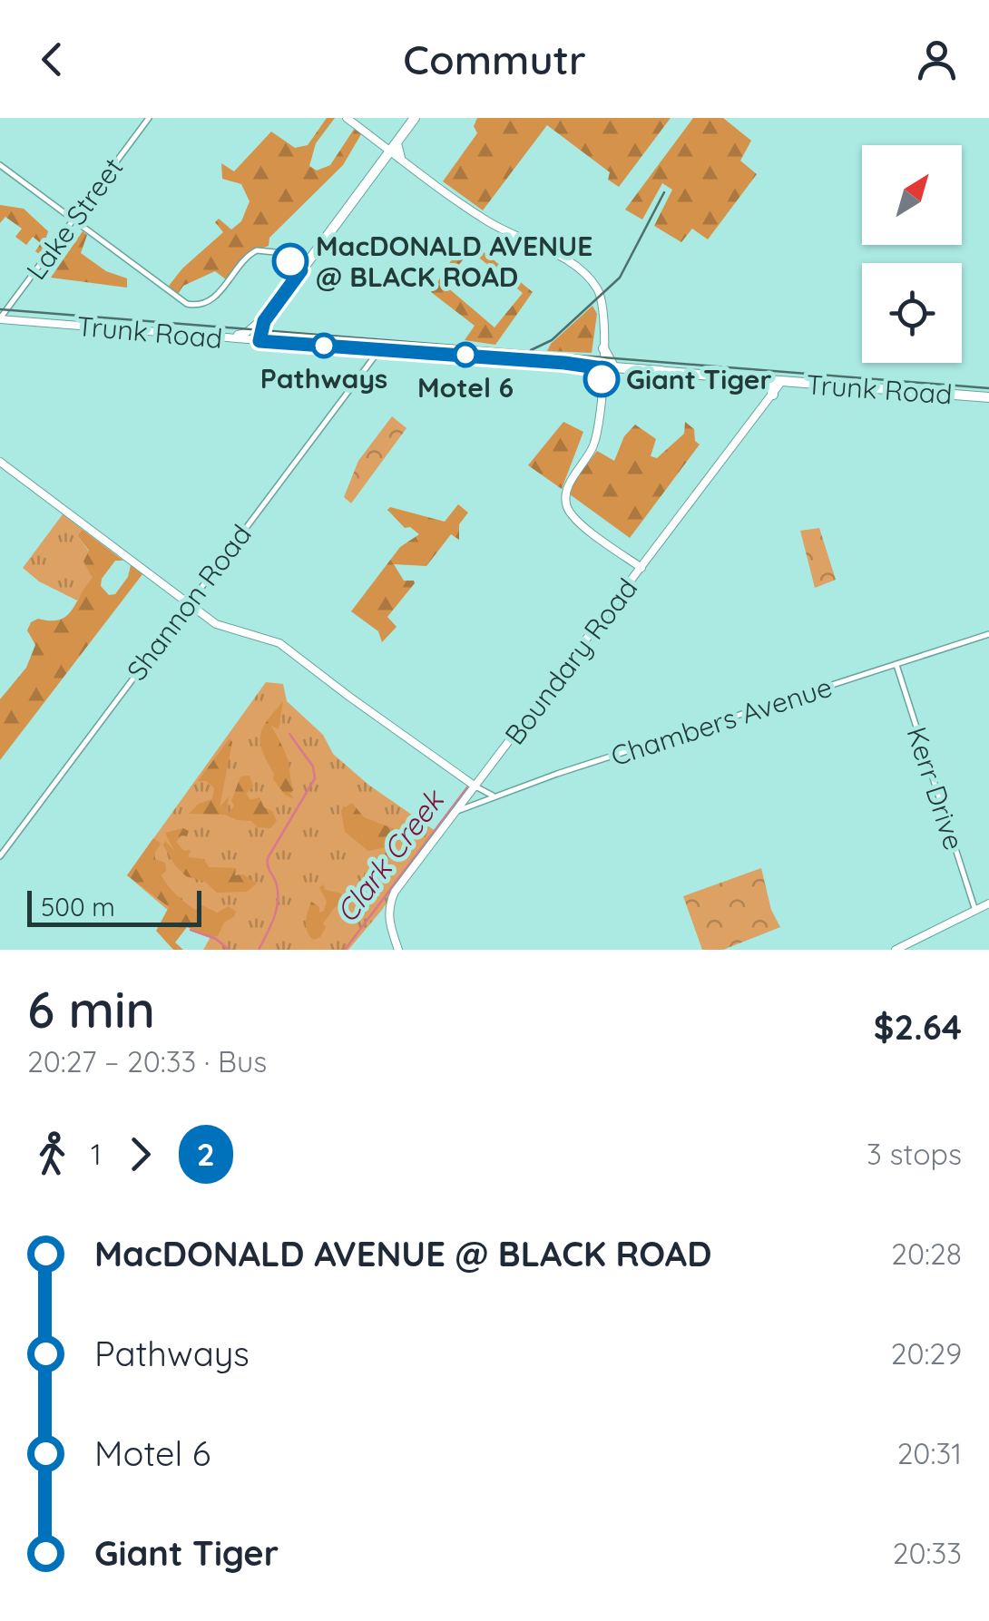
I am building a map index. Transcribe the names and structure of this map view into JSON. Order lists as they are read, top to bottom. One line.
{"streets":{"highway":["Trunk Road"],"main road":["Boundary Road"],"street":["Lake Street","Shannon Road","Chambers Avenue","Kerr Drive"]},"crossings":[["Lake Street","Trunk Road"],["Trunk Road","Shannon Road"],["Trunk Road","Boundary Road"],["Boundary Road","Chambers Avenue"],["Chambers Avenue","Kerr Drive"]],"water":["Clark Creek"],"places":["MacDONALD AVENUE @ BLACK ROAD","Pathways","Motel 6","Giant Tiger"],"lines":["bus line 2"],"scale_bar":"500 m","north":"top right","page":{"header":"Commutr","scale":"500 m","heading":["6 min","20:27 – 20:33 · Bus","$2.64"],"legs":["1","2","3 stops"],"list":[{"name":"MacDONALD AVENUE @ BLACK ROAD","value":"20:28"},{"name":"Pathways","value":"20:29"},{"name":"Motel 6","value":"20:31"},{"name":"Giant Tiger","value":"20:33"}]}}
